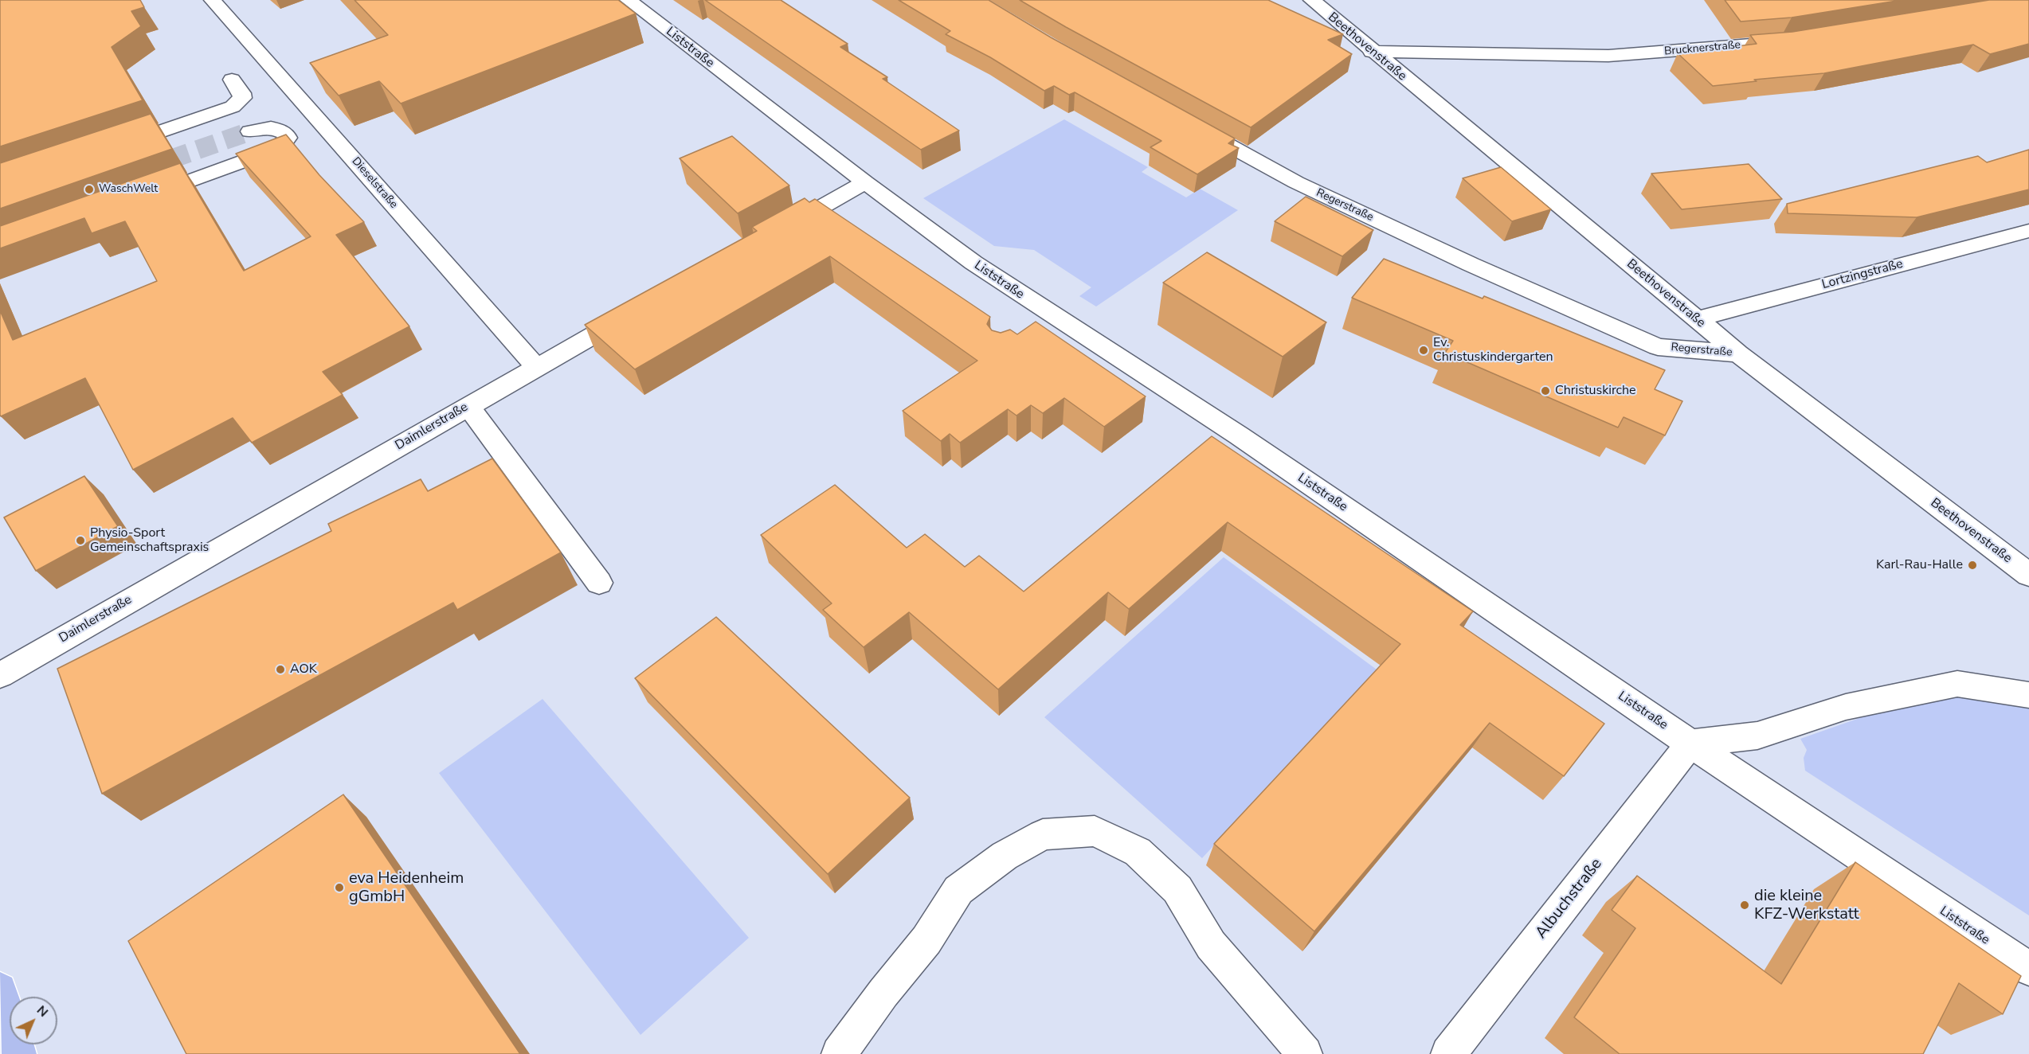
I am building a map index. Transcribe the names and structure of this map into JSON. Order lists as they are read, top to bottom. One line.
{"streets":{"street":["Beethovenstraße","Liststraße","Brucknerstraße","Dieselstraße","Regerstraße","Lortzingstraße","Daimlerstraße","Albuchstraße"]},"crossings":[["Beethovenstraße","Brucknerstraße"],["Beethovenstraße","Regerstraße"],["Beethovenstraße","Lortzingstraße"],["Liststraße","Albuchstraße"],["Dieselstraße","Daimlerstraße"]],"places":["WaschWelt","Ev. Christuskindergarten","Christuskirche","Physio-Sport Gemeinschaftspraxis","Karl-Rau-Halle","AOK","eva Heidenheim gGmbH","die kleine KFZ-Werkstatt"],"north":"top right"}
